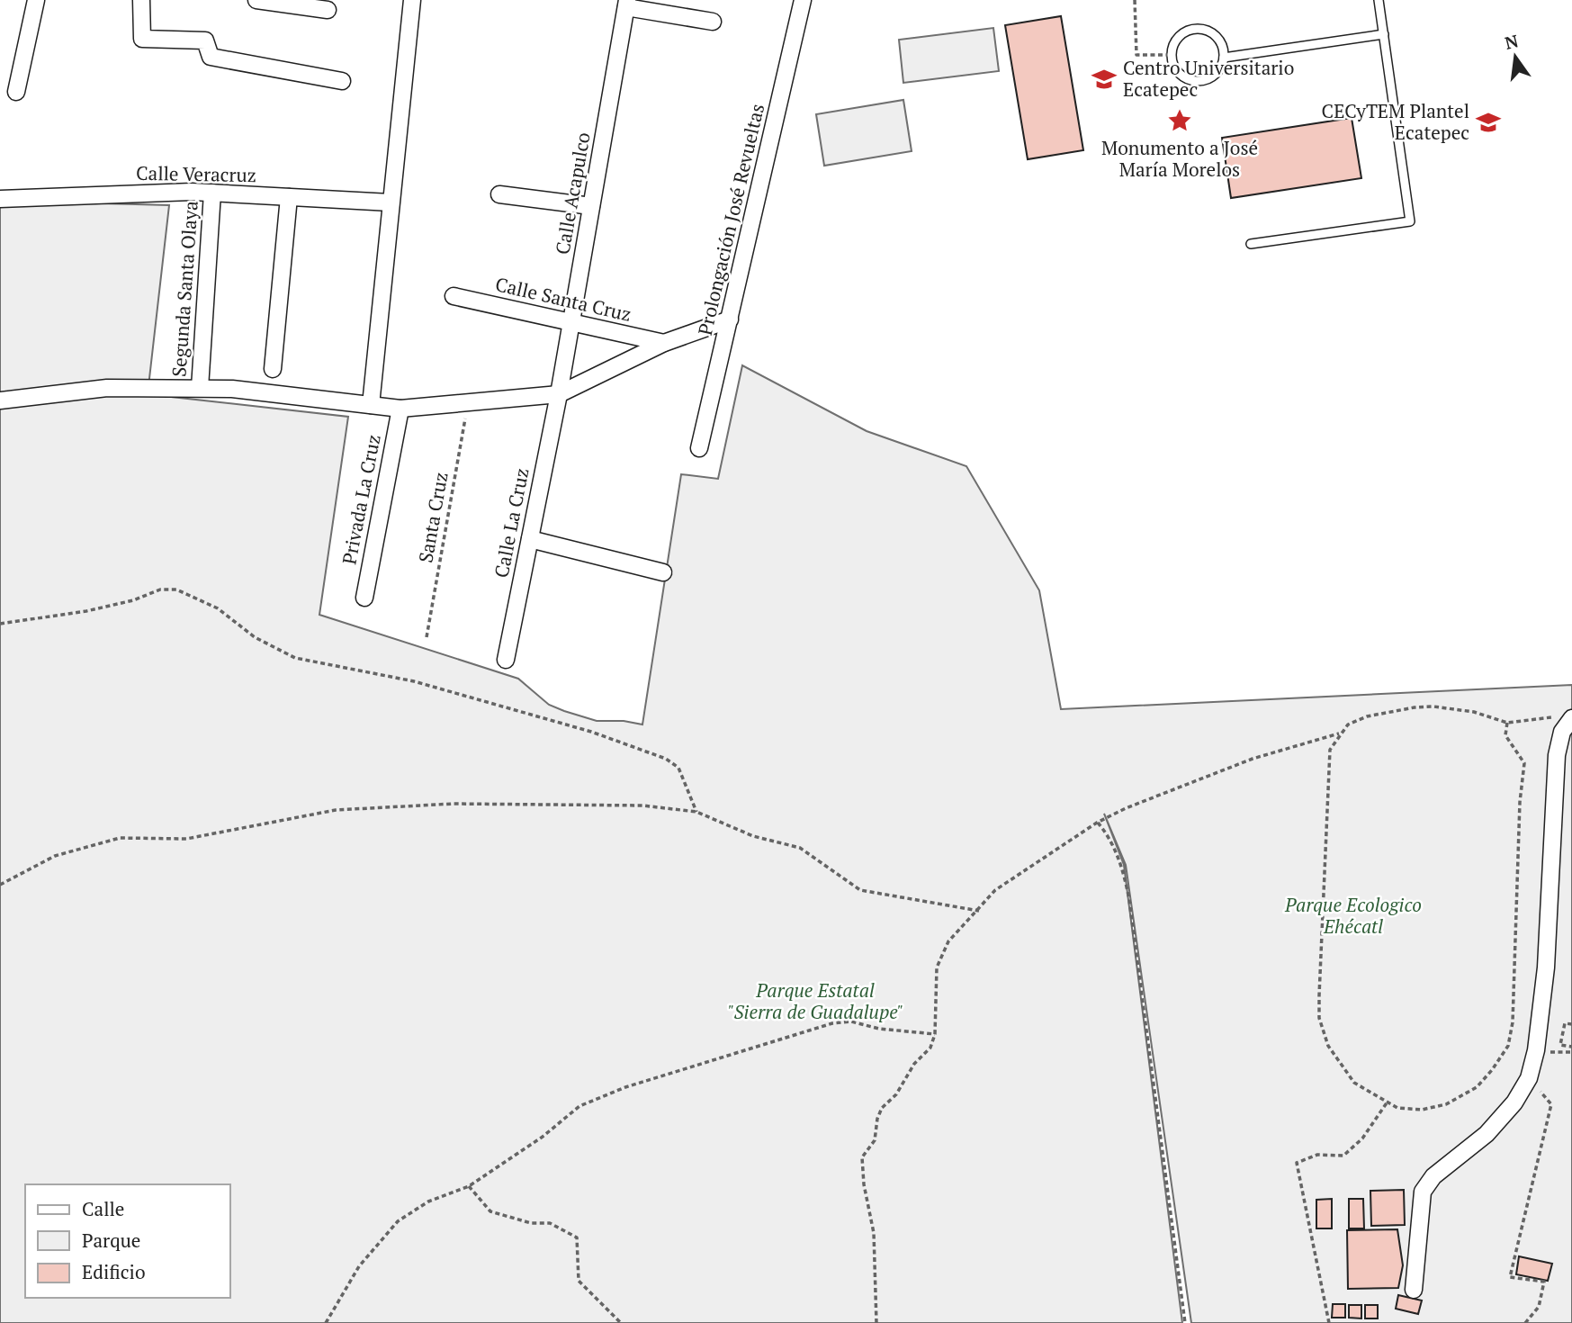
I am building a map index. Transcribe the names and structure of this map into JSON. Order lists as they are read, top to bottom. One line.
{"streets":{"street":["Calle Veracruz","Calle Acapulco","Prolongación José Revueltas","Segunda Santa Olaya","Calle Santa Cruz","Privada La Cruz","Calle La Cruz"],"path":["Santa Cruz"]},"crossings":[["Calle Veracruz","Segunda Santa Olaya"],["Calle Acapulco","Calle Santa Cruz"],["Calle Acapulco","Calle La Cruz"]],"parks":["Parque Ecologico Ehécatl","Parque Estatal \"Sierra de Guadalupe\""],"places":{"school or university":["Centro Universitario Ecatepec","CECyTEM Plantel Ecatepec"],"place":["Monumento a José María Morelos"]},"legend":["Calle","Parque","Edificio"],"north":"top"}
